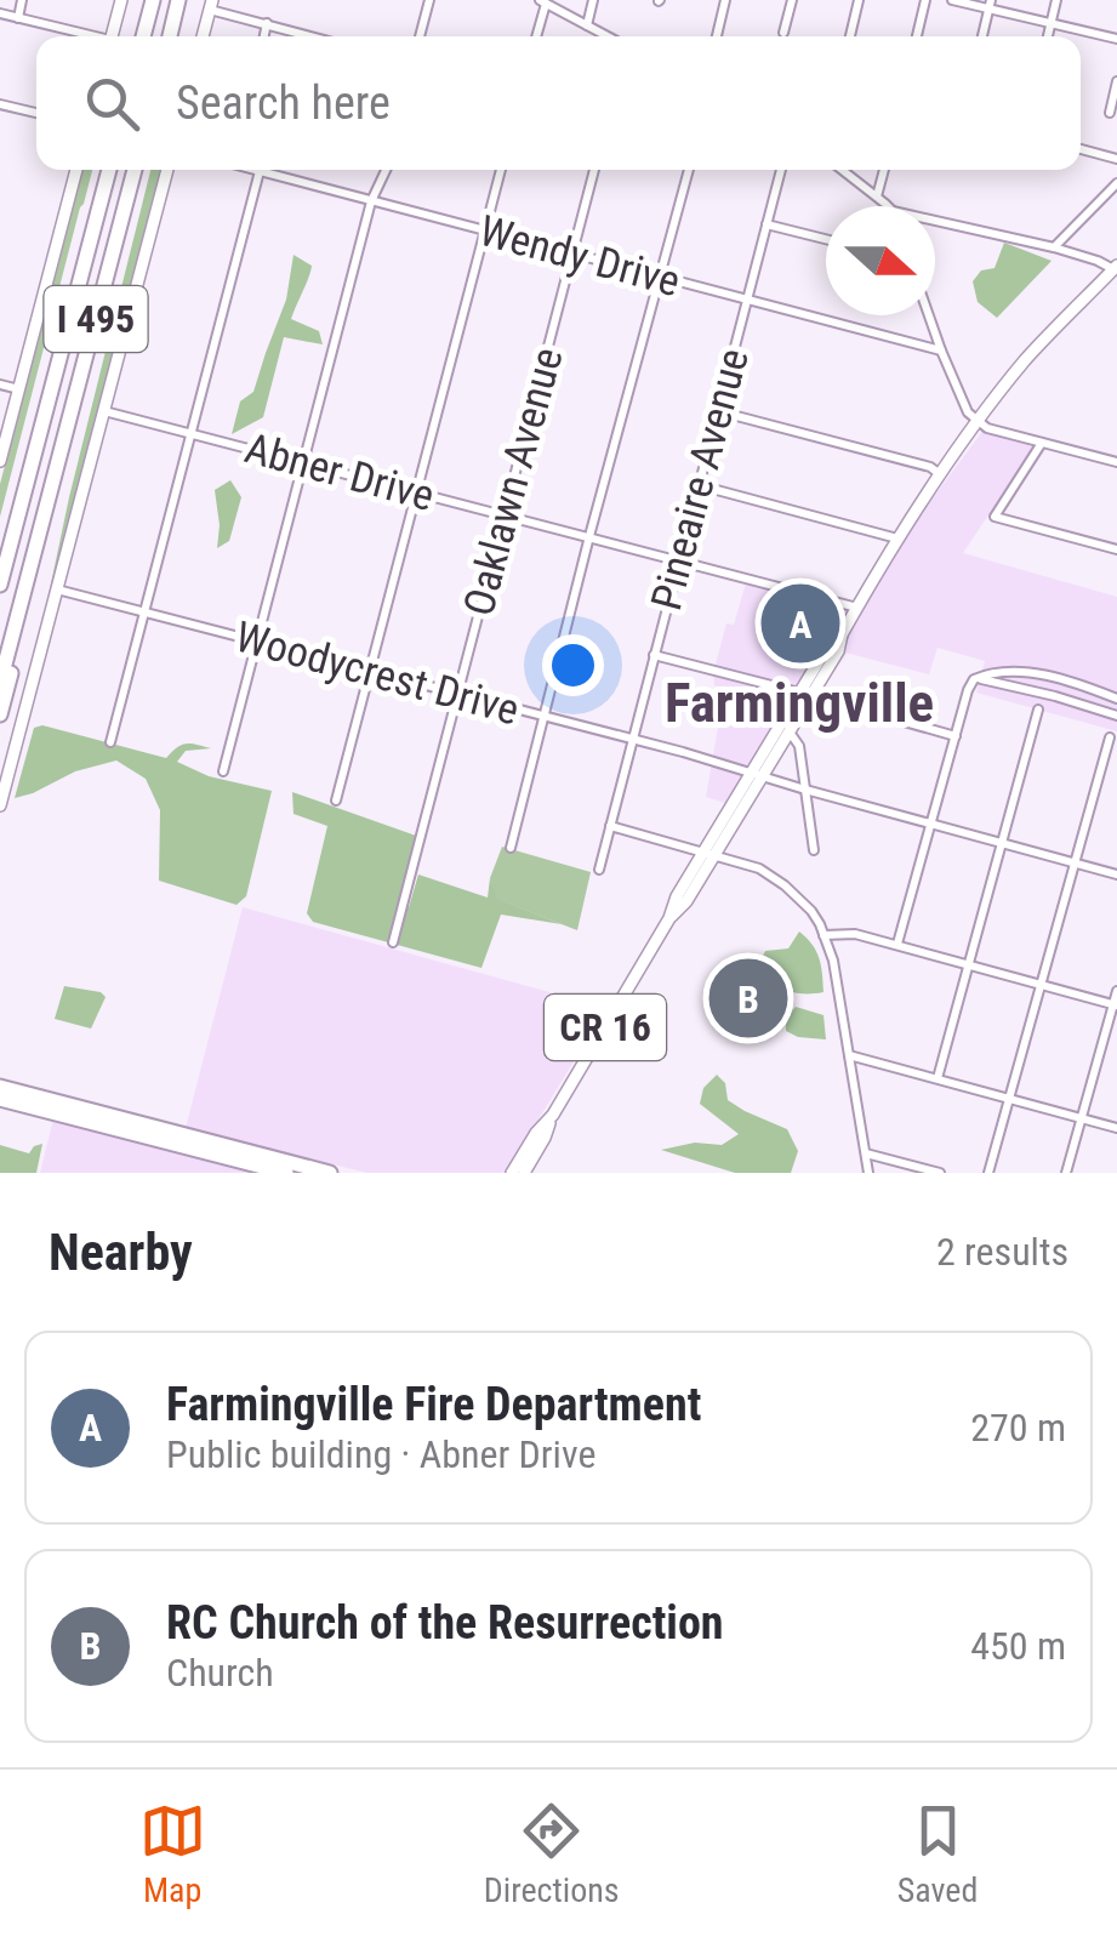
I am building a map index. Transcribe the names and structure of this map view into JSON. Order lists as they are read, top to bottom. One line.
{"streets":{"highway":["I 495"],"main road":["CR 16"],"street":["Wendy Drive","Abner Drive","Pineaire Avenue","Oaklawn Avenue","Woodycrest Drive"]},"crossings":[["Wendy Drive","Pineaire Avenue"],["Wendy Drive","Oaklawn Avenue"],["Abner Drive","Pineaire Avenue"],["Abner Drive","Oaklawn Avenue"],["Abner Drive","CR 16"],["Pineaire Avenue","Woodycrest Drive"],["Oaklawn Avenue","Woodycrest Drive"],["Woodycrest Drive","CR 16"]],"districts":["Farmingville"],"north":"right","page":{"search":"Search here","pins":["A","B"],"heading":["Nearby","2 results"],"list":[{"mark":"A","name":"Farmingville Fire Department","note":"Public building · Abner Drive","value":"270 m"},{"mark":"B","name":"RC Church of the Resurrection","note":"Church","value":"450 m"}],"nav":["Map","Directions","Saved"]}}
